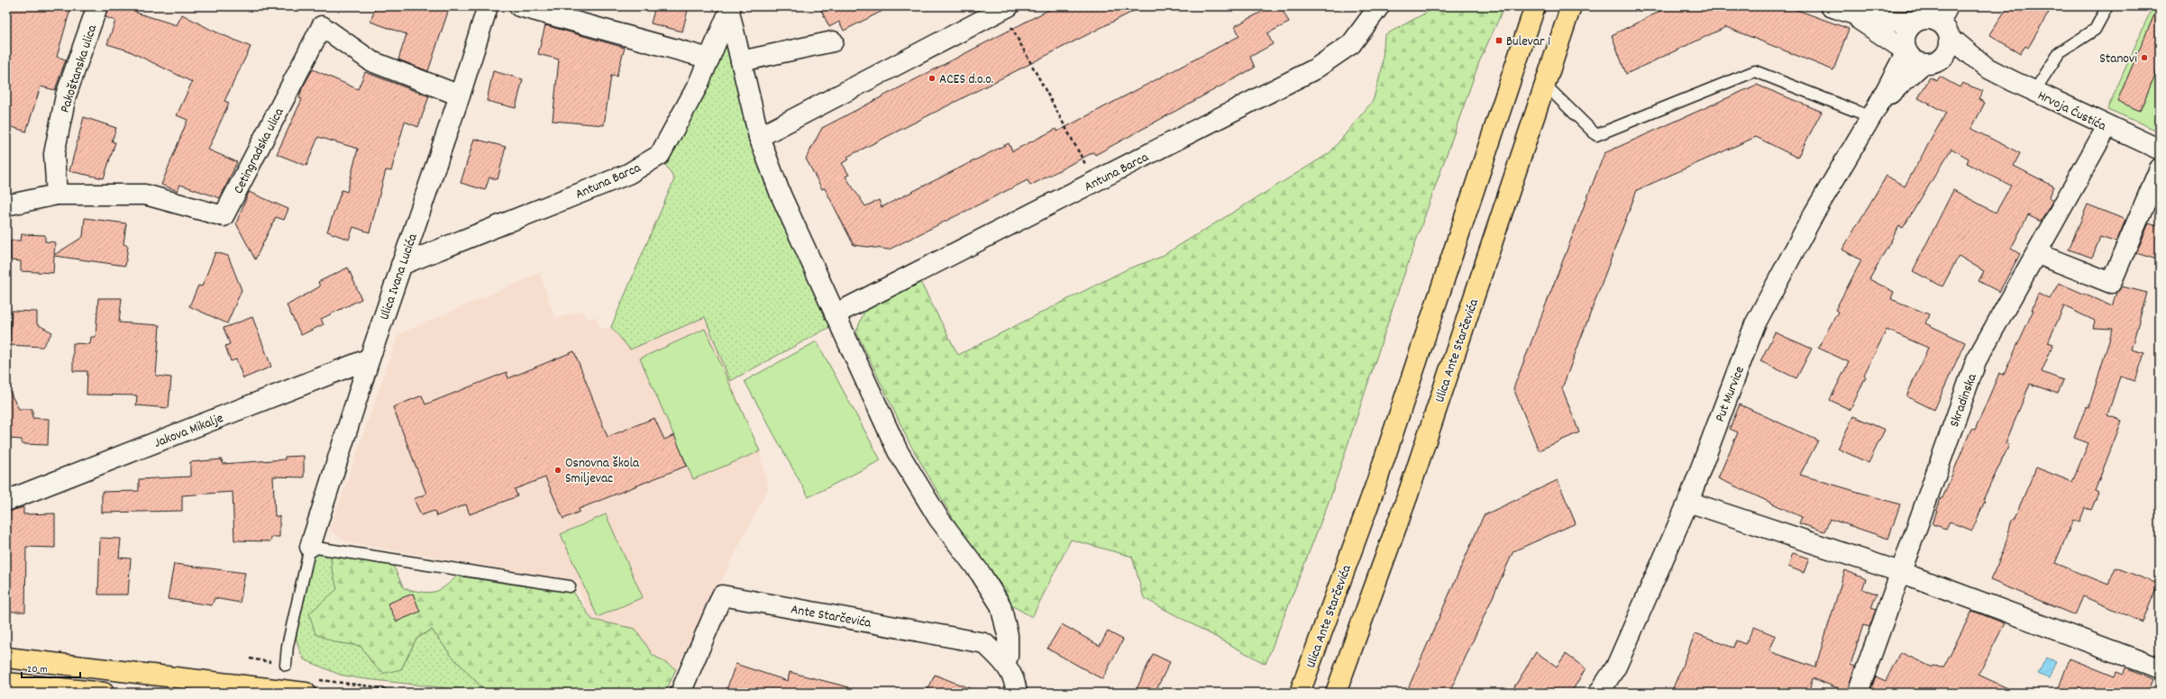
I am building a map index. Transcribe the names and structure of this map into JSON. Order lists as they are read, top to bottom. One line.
{"streets":{"main road":["Ulica Ante Starčevića"],"street":["Pakoštanska ulica","Hrvoja Ćustića","Cetingradska ulica","Antuna Barca","Ulica Ivana Lucića","Put Murvice","Skradinska","Jakova Mikalje","Ante Starčevića"]},"crossings":[["Pakoštanska ulica","Cetingradska ulica"],["Hrvoja Ćustića","Put Murvice"],["Hrvoja Ćustića","Skradinska"],["Cetingradska ulica","Ulica Ivana Lucića"],["Antuna Barca","Ulica Ivana Lucića"],["Ulica Ivana Lucića","Jakova Mikalje"]],"places":{"transit":["Bulevar 1"],"other":["Stanovi","ACES d.o.o.","Osnovna škola Smiljevac"]},"scale_bar":"20 m"}
